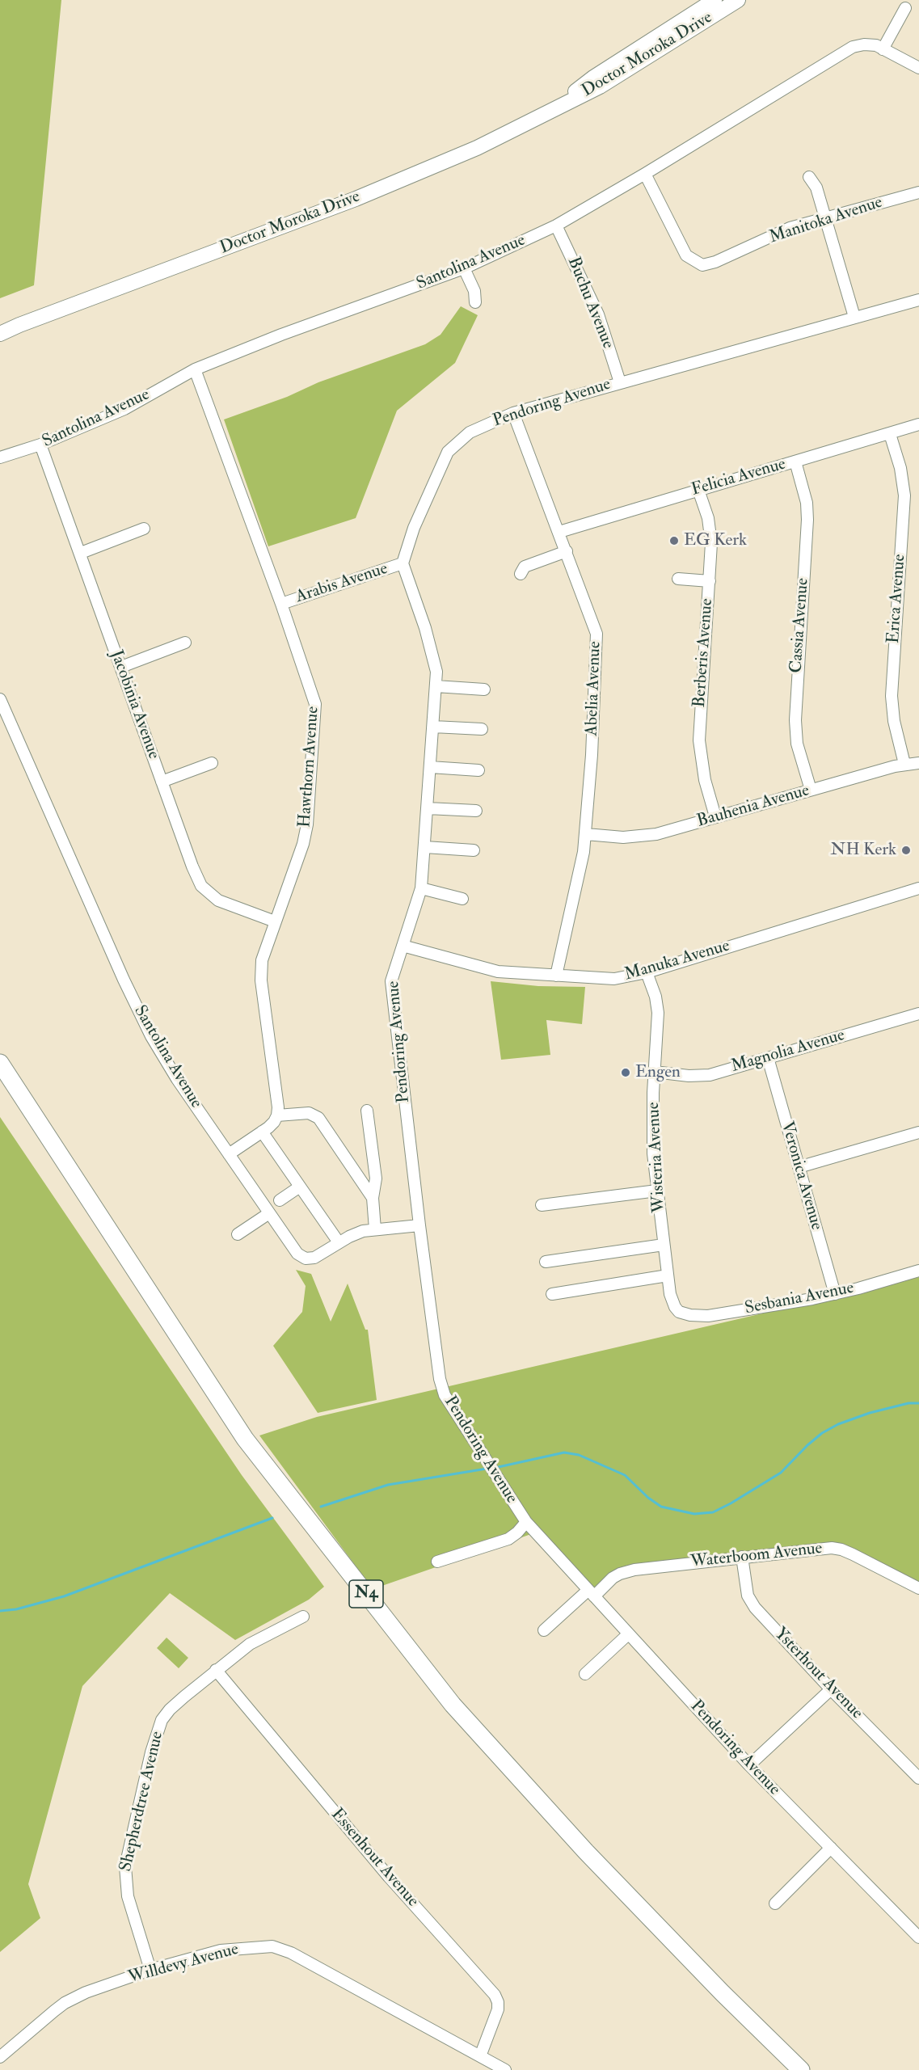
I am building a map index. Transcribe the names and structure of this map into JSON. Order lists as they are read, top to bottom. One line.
{"streets":{"highway":["N4"],"main road":["Doctor Moroka Drive"],"street":["Manitoka Avenue","Santolina Avenue","Buchu Avenue","Pendoring Avenue","Felicia Avenue","Arabis Avenue","Erica Avenue","Cassia Avenue","Berberis Avenue","Abelia Avenue","Jacobinia Avenue","Hawthorn Avenue","Bauhenia Avenue","Manuka Avenue","Magnolia Avenue","Wisteria Avenue","Veronica Avenue","Sesbania Avenue","Waterboom Avenue","Ysterhout Avenue","Shepherdtree Avenue","Essenhout Avenue","Willdevy Avenue"]},"crossings":[["Manitoka Avenue","Santolina Avenue"],["Santolina Avenue","Buchu Avenue"],["Santolina Avenue","Pendoring Avenue"],["Santolina Avenue","Jacobinia Avenue"],["Santolina Avenue","Hawthorn Avenue"],["Buchu Avenue","Pendoring Avenue"],["Pendoring Avenue","Arabis Avenue"],["Pendoring Avenue","Abelia Avenue"],["Pendoring Avenue","Manuka Avenue"],["Pendoring Avenue","Waterboom Avenue"],["Felicia Avenue","Erica Avenue"],["Felicia Avenue","Cassia Avenue"],["Felicia Avenue","Berberis Avenue"],["Felicia Avenue","Abelia Avenue"],["Arabis Avenue","Hawthorn Avenue"],["Erica Avenue","Bauhenia Avenue"],["Cassia Avenue","Bauhenia Avenue"],["Berberis Avenue","Bauhenia Avenue"],["Abelia Avenue","Bauhenia Avenue"],["Abelia Avenue","Manuka Avenue"],["Jacobinia Avenue","Hawthorn Avenue"],["Manuka Avenue","Wisteria Avenue"],["Magnolia Avenue","Wisteria Avenue"],["Magnolia Avenue","Veronica Avenue"],["Wisteria Avenue","Sesbania Avenue"],["Veronica Avenue","Sesbania Avenue"],["Waterboom Avenue","Ysterhout Avenue"],["Shepherdtree Avenue","Essenhout Avenue"],["Shepherdtree Avenue","Willdevy Avenue"],["Essenhout Avenue","Willdevy Avenue"]],"places":["EG Kerk","NH Kerk","Engen"]}
